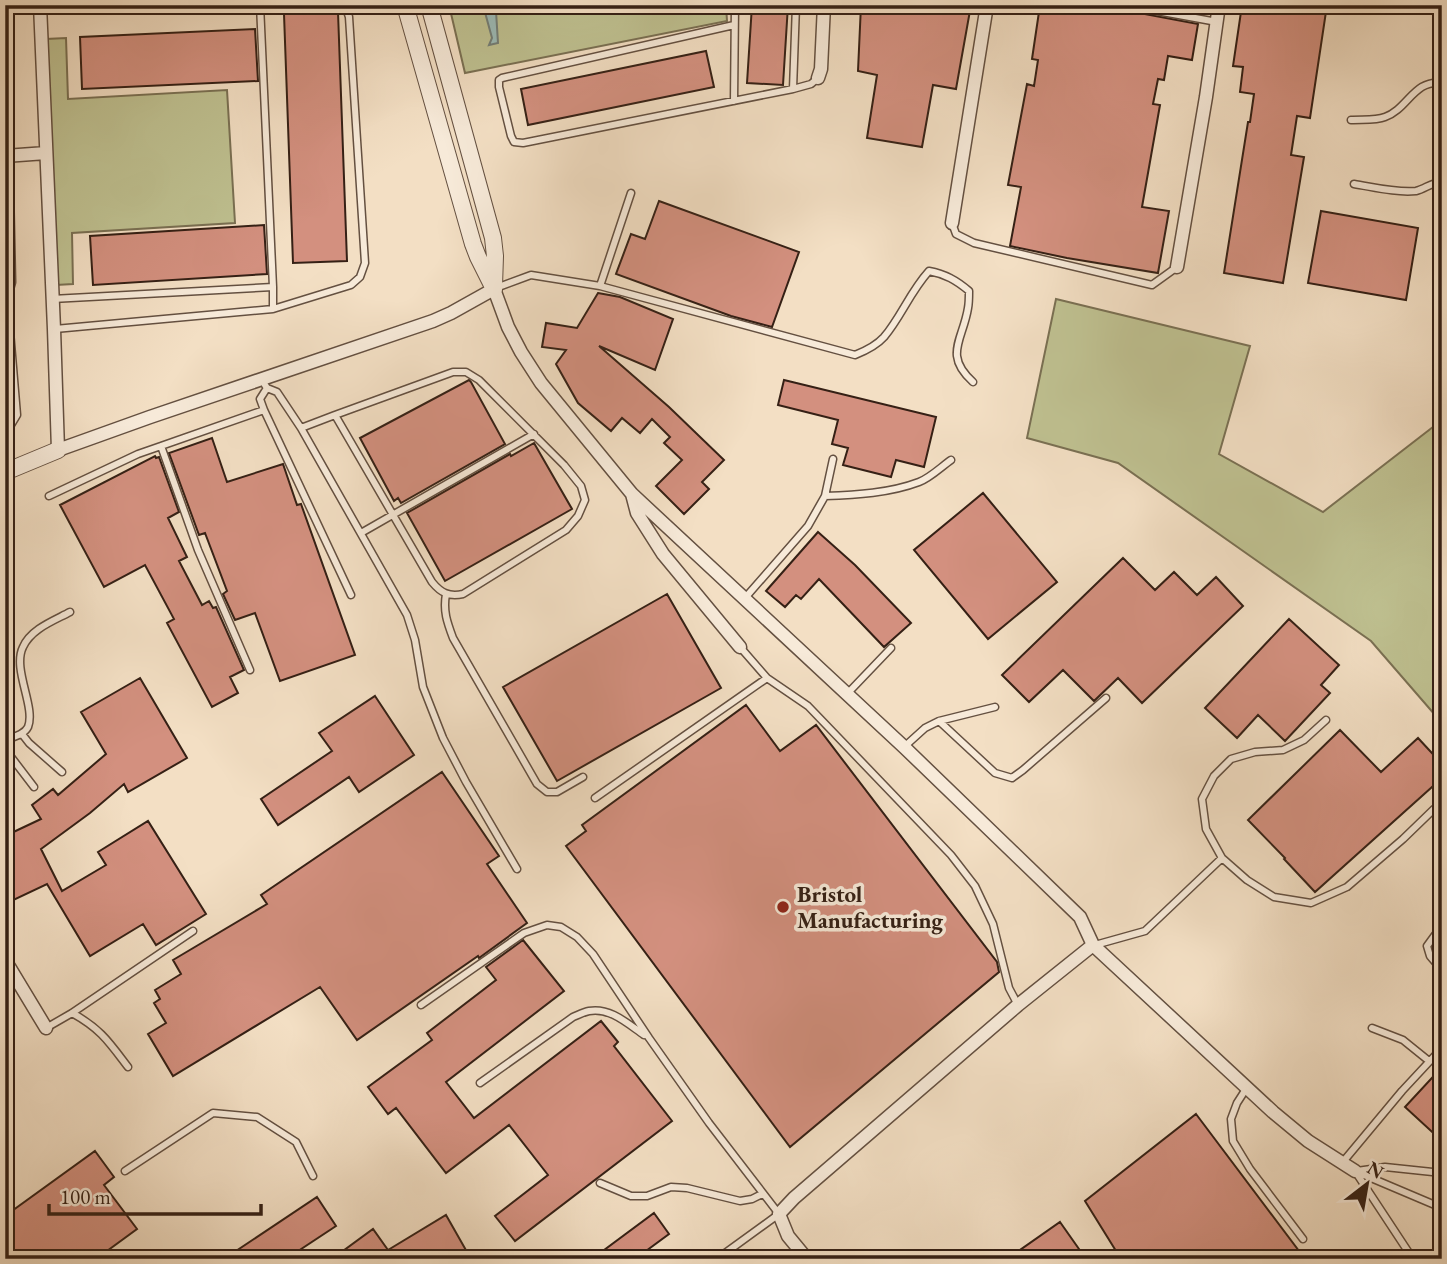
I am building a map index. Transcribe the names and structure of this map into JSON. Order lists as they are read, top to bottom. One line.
{"places":["Bristol Manufacturing"],"scale_bar":"100 m","north":"top right"}
